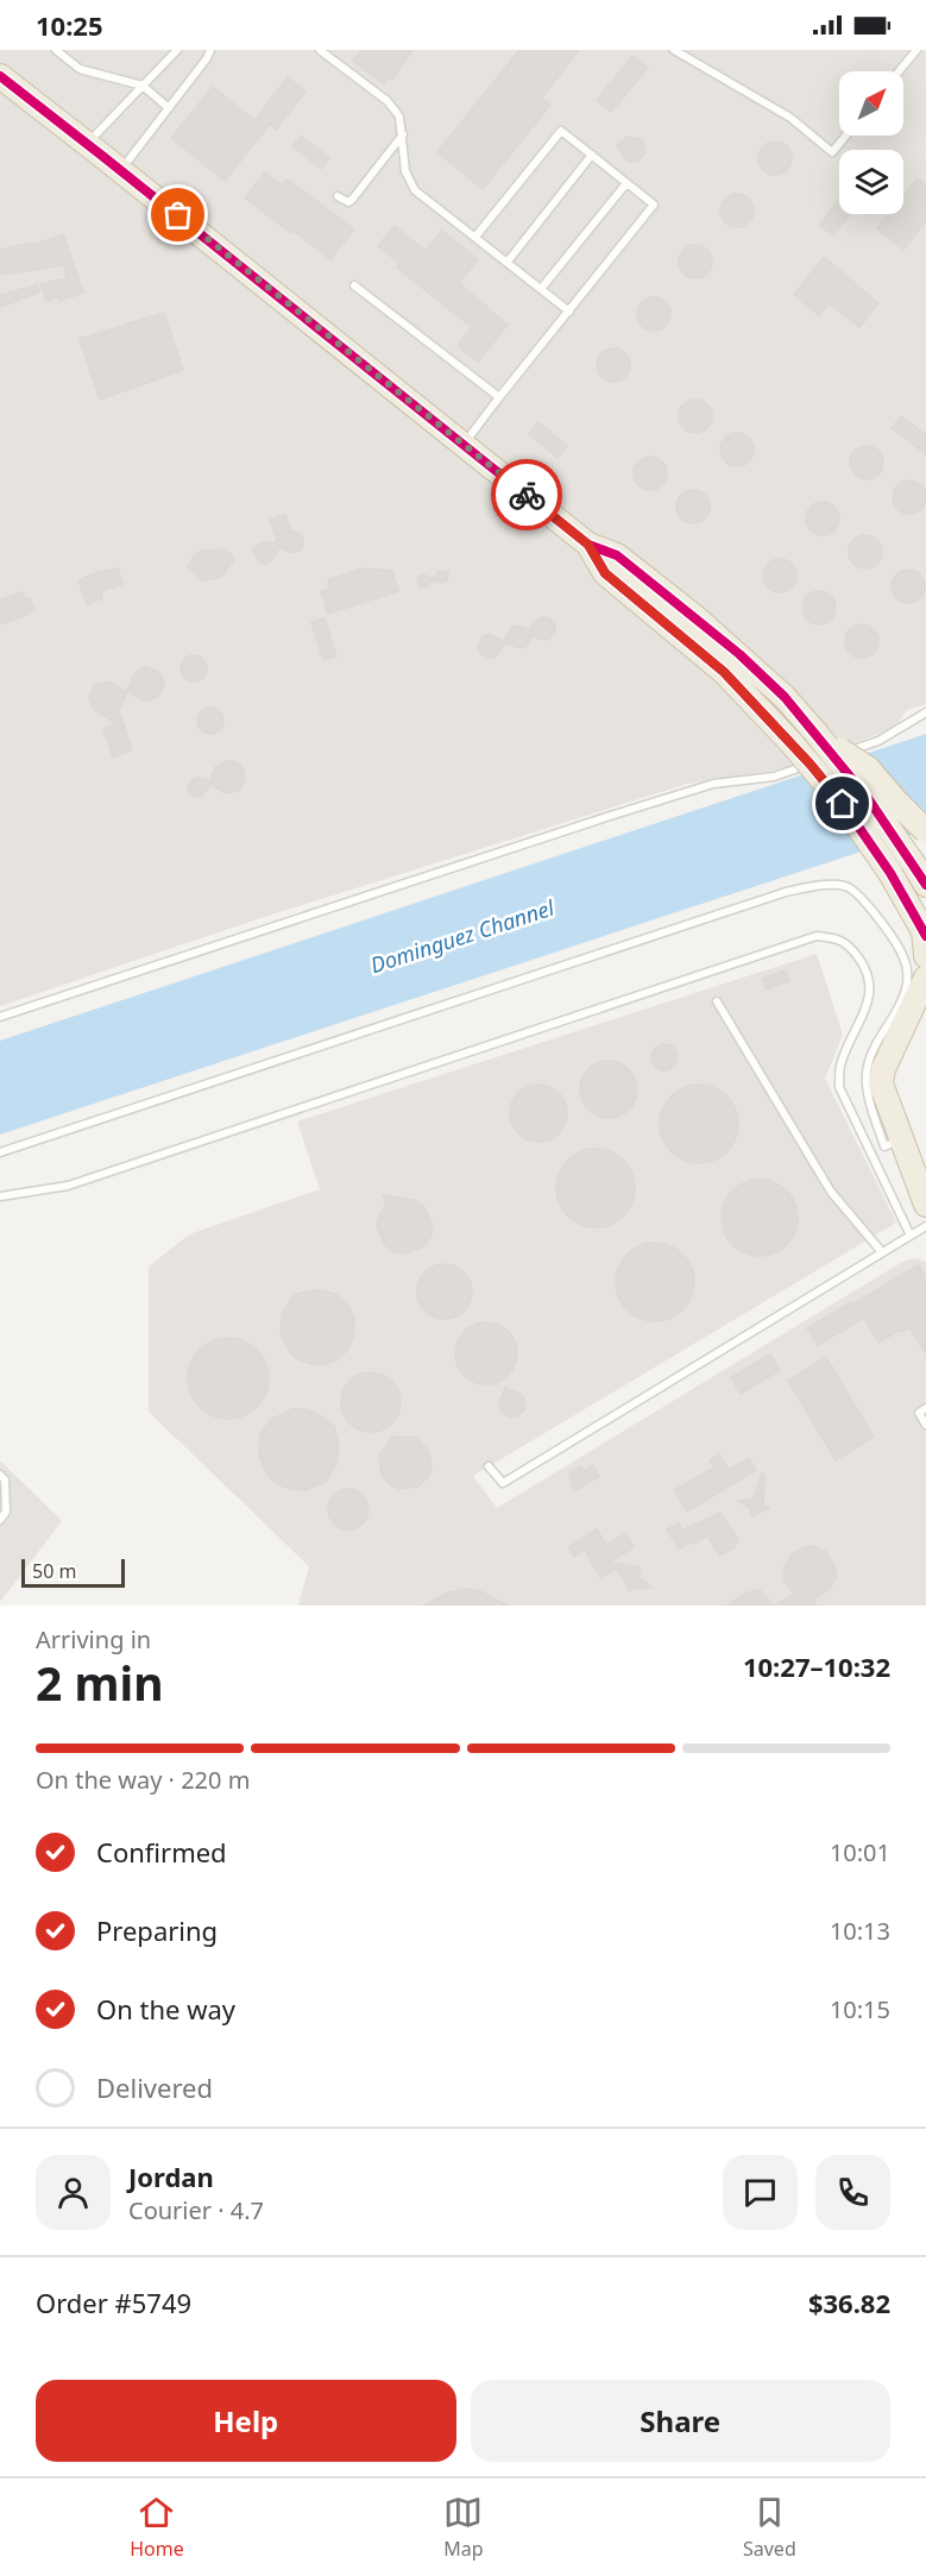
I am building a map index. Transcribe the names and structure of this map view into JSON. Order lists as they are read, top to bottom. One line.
{"water":["Dominguez Channel"],"scale_bar":"50 m","north":"top right","page":{"status":"10:25","scale":"50 m","heading":["2 min","Arriving in","10:27–10:32"],"panel":["Jordan","Courier · 4.7","Order #5749","$36.82"],"bar":"On the way · 220 m","list":[["Confirmed","10:01"],["Preparing","10:13"],["On the way","10:15"],"Delivered"],"buttons":["Help","Share"],"tabs":["Home","Map","Saved"]}}
